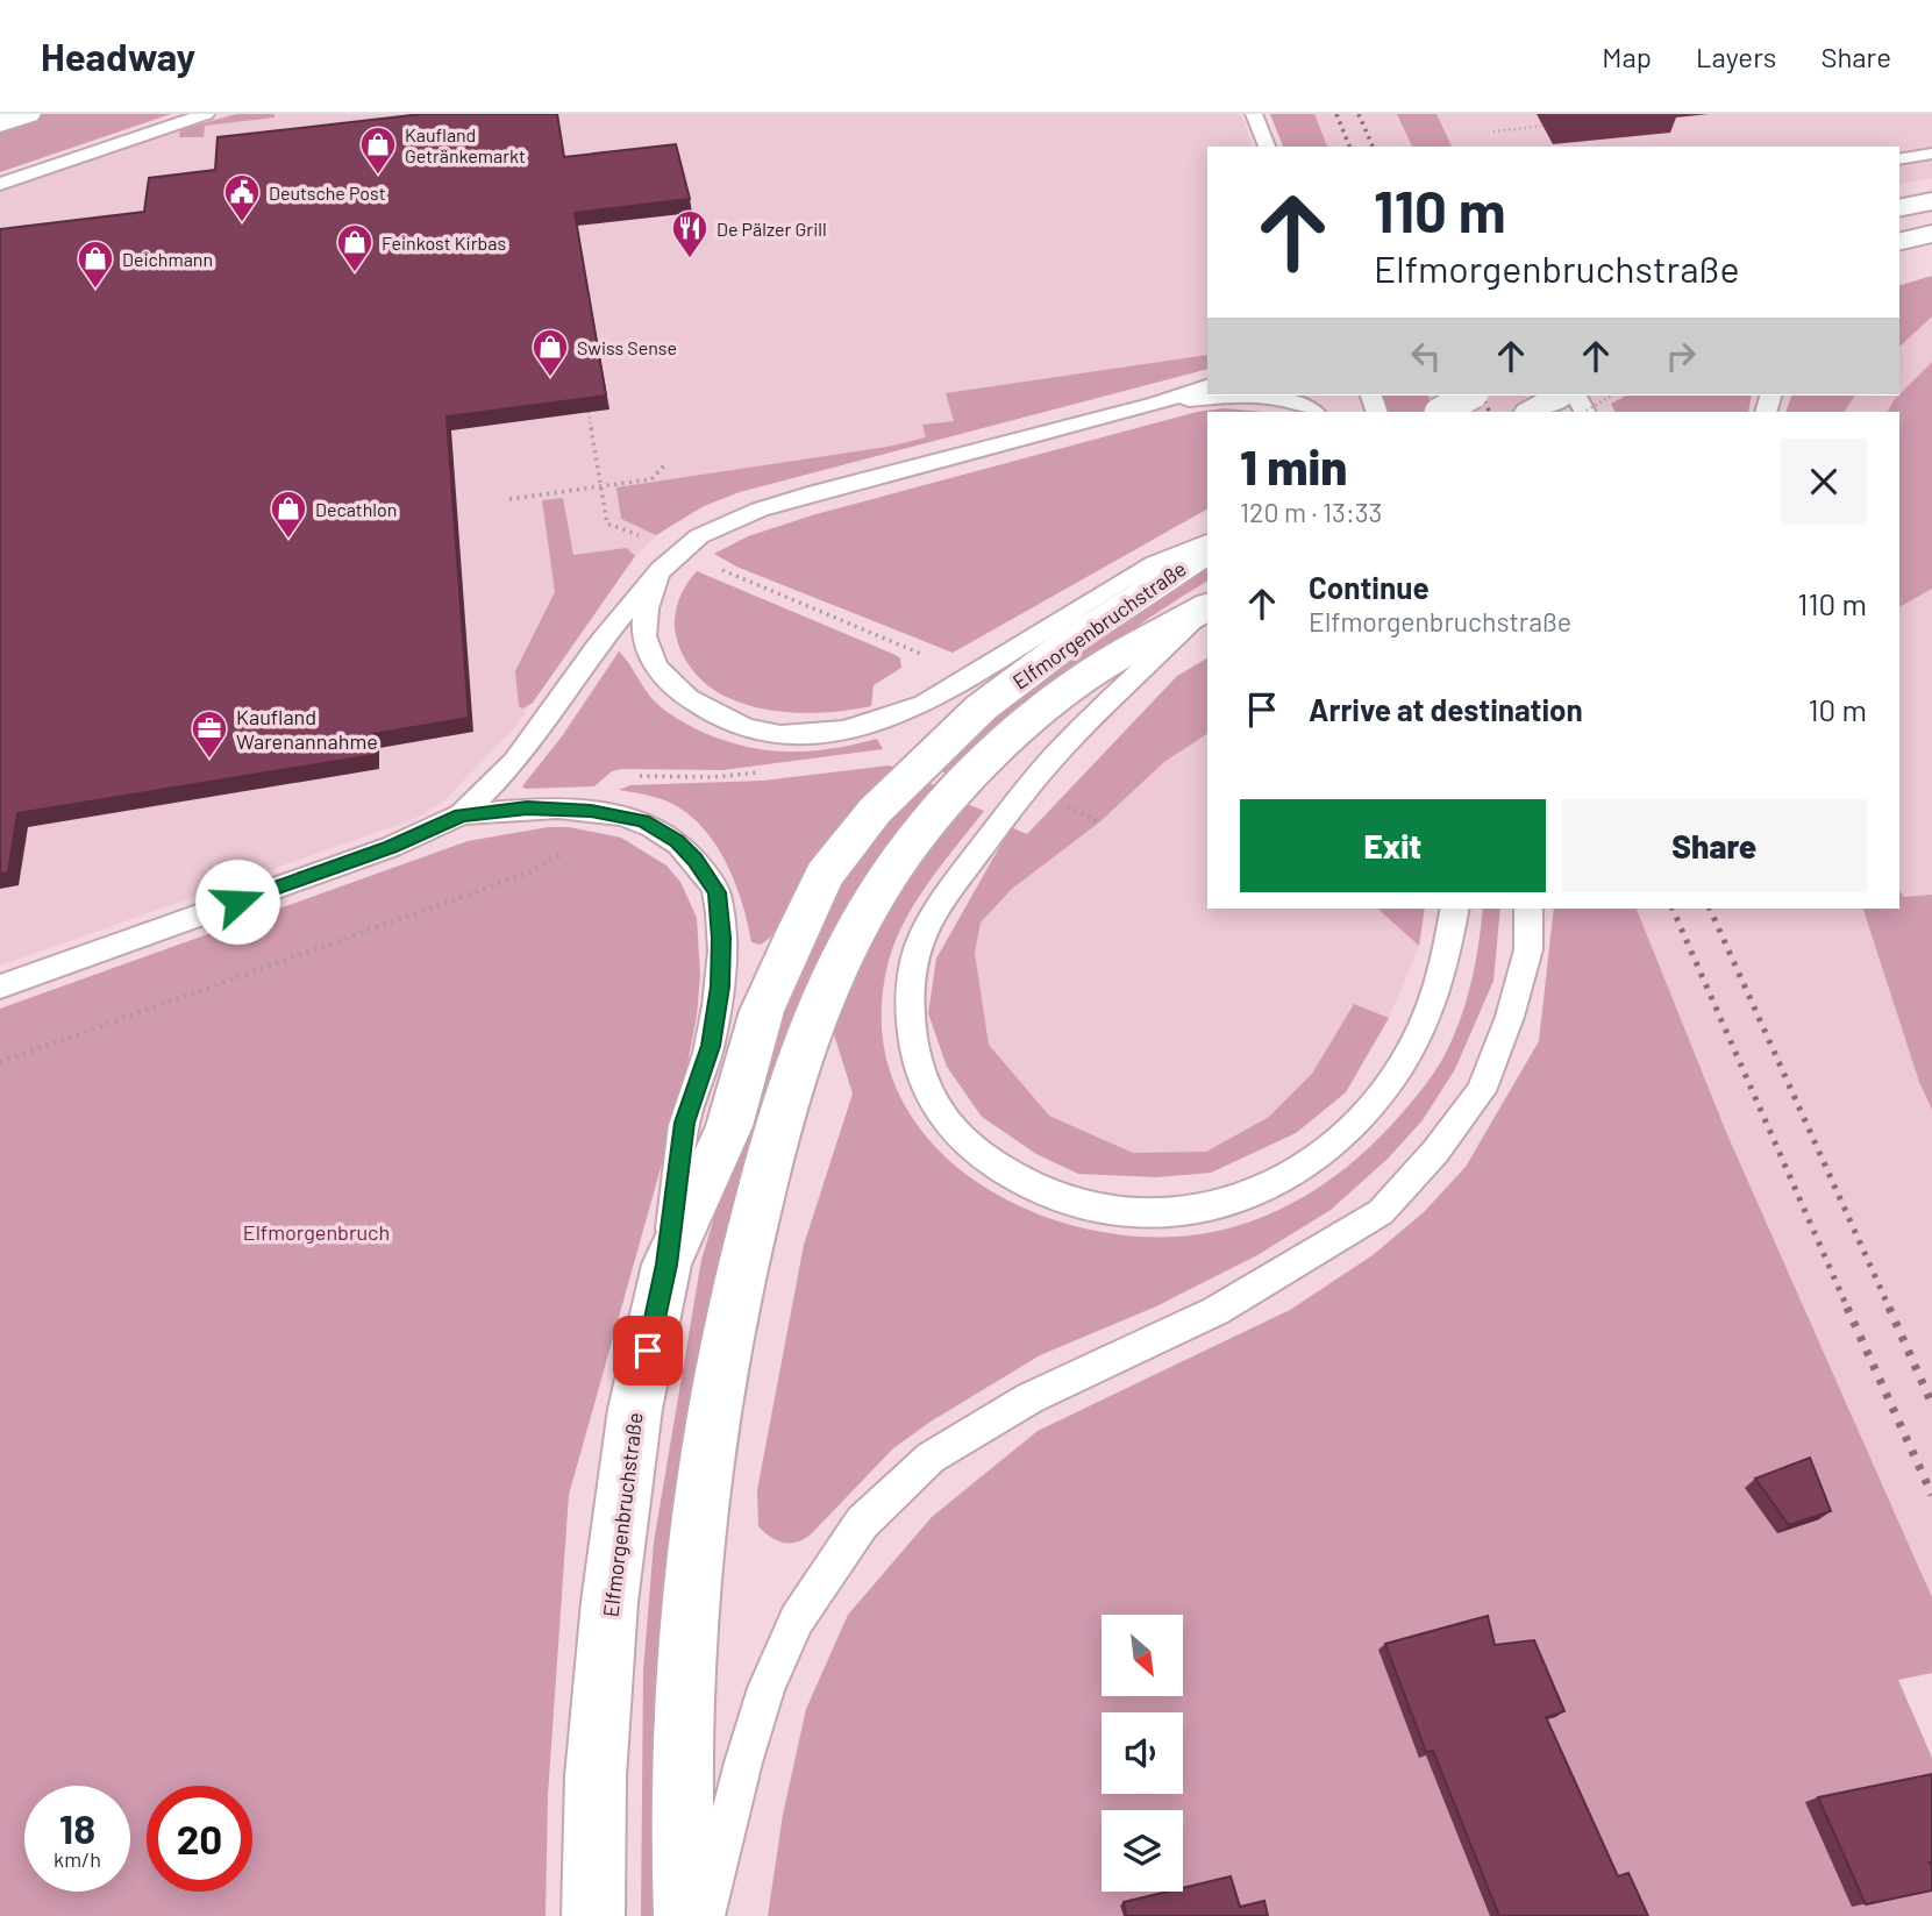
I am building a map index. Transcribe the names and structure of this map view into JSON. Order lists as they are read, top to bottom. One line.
{"streets":{"main road":["Elfmorgenbruchstraße"]},"parks":["Elfmorgenbruch"],"places":{"shop":["Kaufland Getränkemarkt","Feinkost Kirbas","Deichmann","Swiss Sense","Decathlon"],"public building":["Deutsche Post"],"restaurant":["De Pälzer Grill"],"office":["Kaufland Warenannahme"]},"north":"bottom right","page":{"header":"Headway","nav":["Map","Layers","Share"],"turn":["110 m","Elfmorgenbruchstraße"],"heading":["1 min","120 m · 13:33"],"list":[{"name":"Continue","note":"Elfmorgenbruchstraße","value":"110 m"},{"name":"Arrive at destination","value":"10 m"}],"buttons":["Exit","Share"],"speed":"18 km/h","limit":"20"}}
